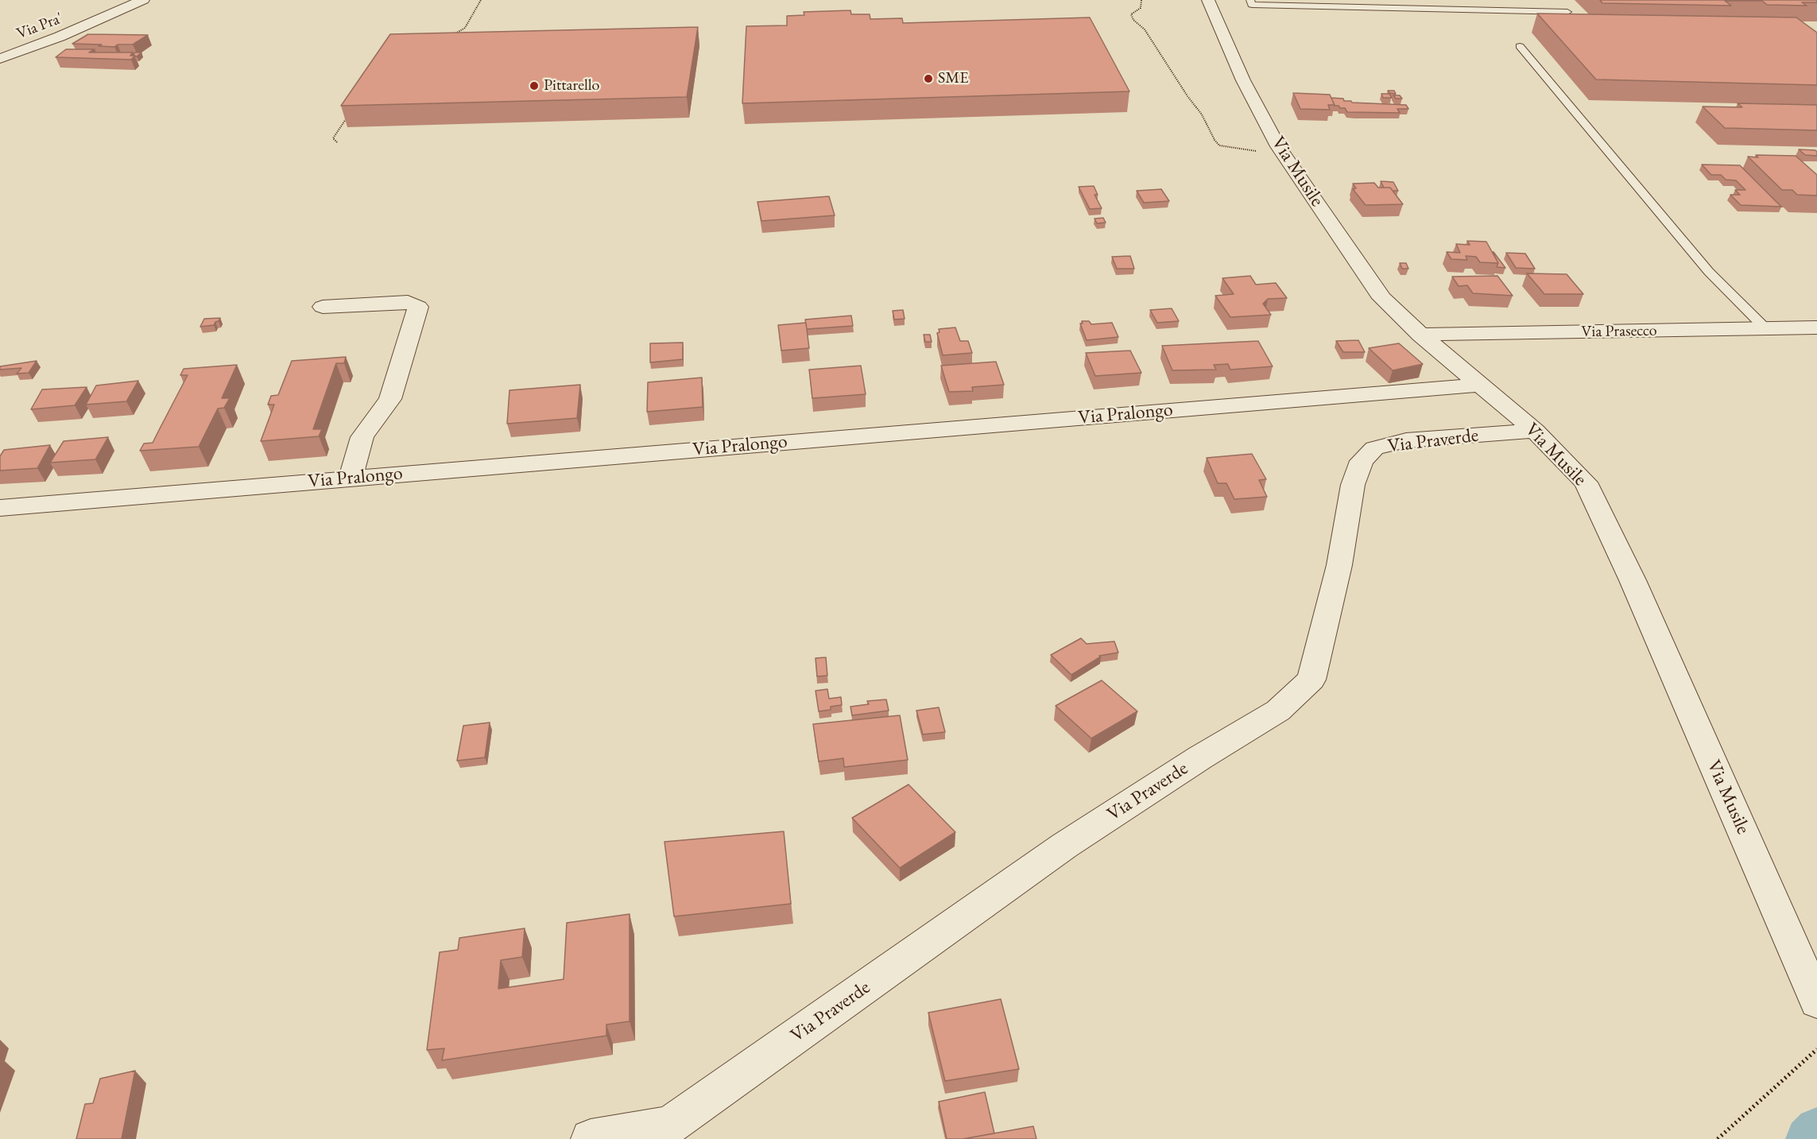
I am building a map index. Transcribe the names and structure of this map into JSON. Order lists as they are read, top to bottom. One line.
{"streets":{"street":["Via Pra'","Via Musile","Via Prasecco","Via Pralongo","Via Praverde"]},"crossings":[["Via Musile","Via Prasecco"],["Via Musile","Via Pralongo"],["Via Musile","Via Praverde"]],"places":["SME","Pittarello"]}
